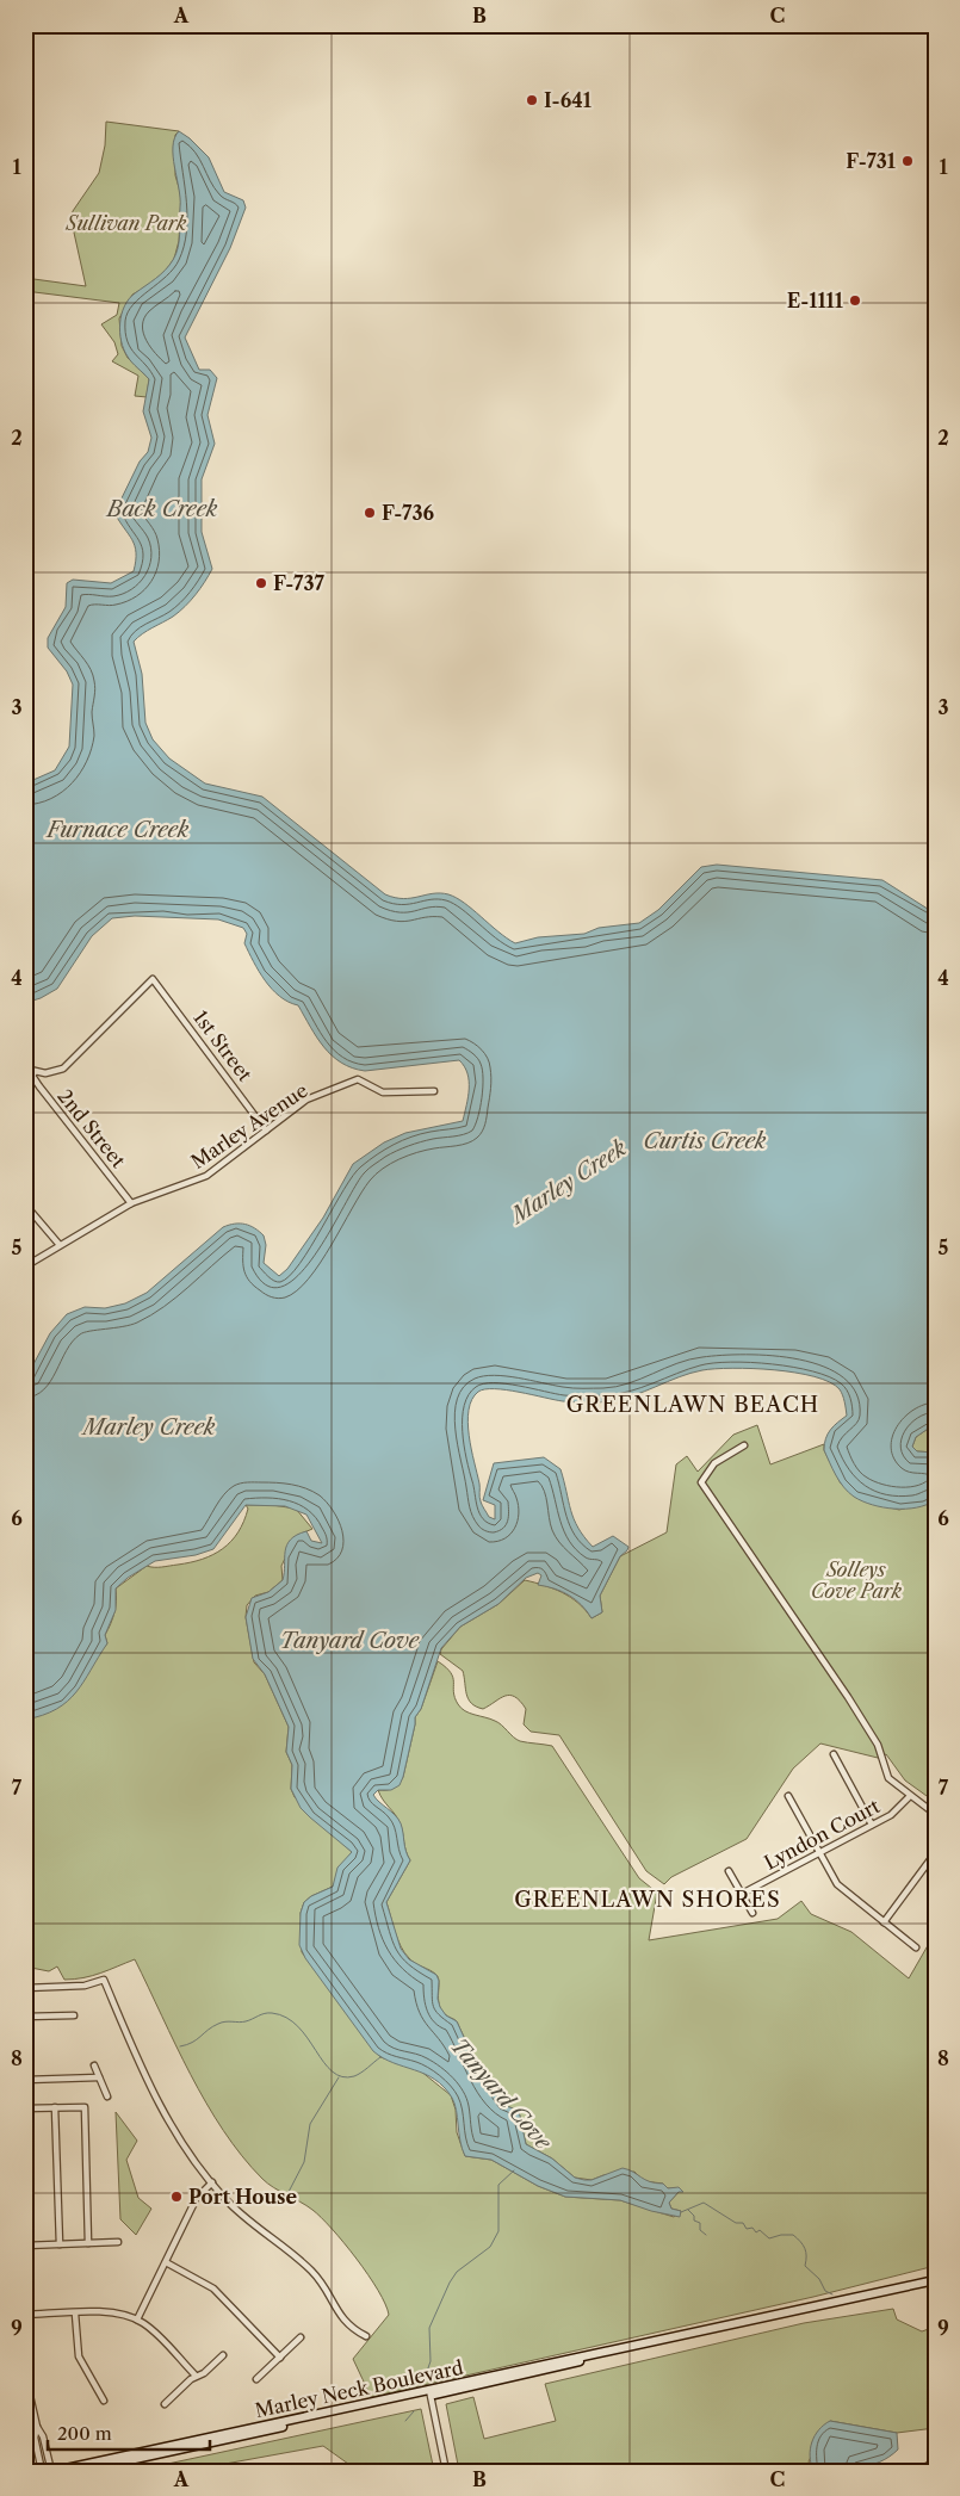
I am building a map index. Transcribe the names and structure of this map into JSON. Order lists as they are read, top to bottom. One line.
{"streets":{"main road":["Marley Neck Boulevard"],"street":["1st Street","Marley Avenue","2nd Street","Lyndon Court"]},"crossings":[["1st Street","Marley Avenue"],["1st Street","2nd Street"],["Marley Avenue","2nd Street"]],"districts":["GREENLAWN BEACH","GREENLAWN SHORES"],"water":["Back Creek","Furnace Creek","Curtis Creek","Marley Creek","Tanyard Cove"],"parks":["Sullivan Park","Solleys Cove Park"],"places":["I-641","F-731","E-1111","F-736","F-737","Port House"],"scale_bar":"200 m","grid":{"columns":["A","B","C"],"rows":["1","2","3","4","5","6","7","8","9"]}}
